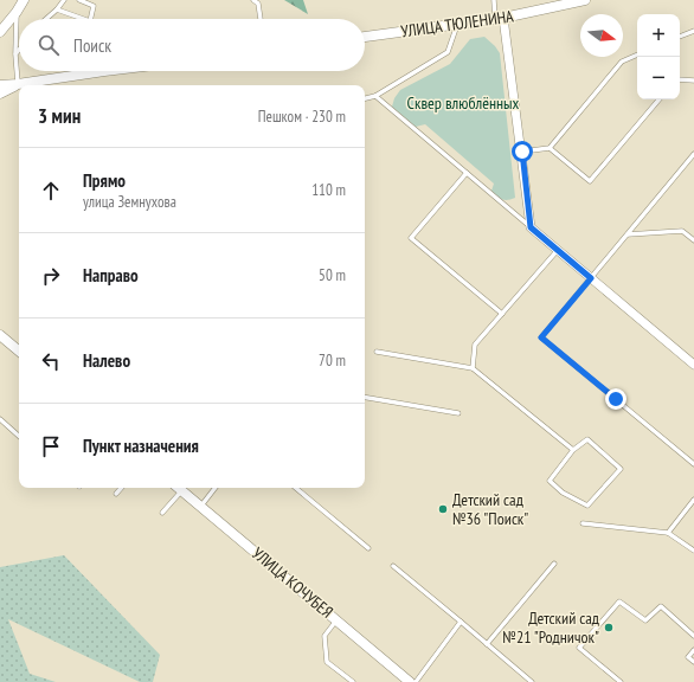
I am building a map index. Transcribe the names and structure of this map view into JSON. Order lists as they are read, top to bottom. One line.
{"streets":{"street":["УЛИЦА ТЮЛЕНИНА","УЛИЦА КОЧУБЕЯ"]},"parks":["Сквер влюблённых"],"places":["Детский сад №36 \"Поиск\"","Детский сад №21 \"Родничок\""],"north":"right","page":{"map_buttons":["+","−"],"search":"Поиск","heading":["3 мин","Пешком · 230 m"],"list":[["Прямо","улица Земнухова","110 m"],["Направо","50 m"],["Налево","70 m"],"Пункт назначения"]}}
